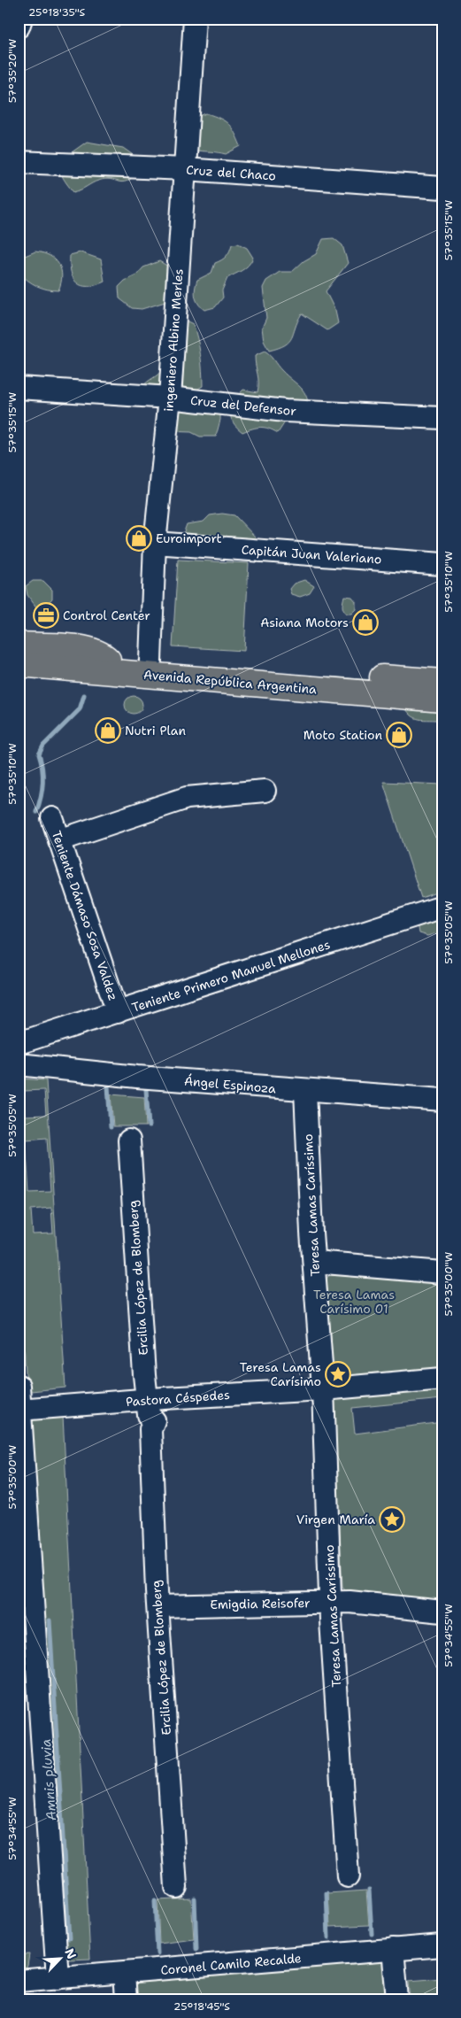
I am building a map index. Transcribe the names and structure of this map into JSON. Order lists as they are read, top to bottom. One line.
{"streets":{"highway":["Avenida República Argentina"],"street":["Cruz del Chaco","ingeniero Albino Merles","Cruz del Defensor","Capitán Juan Valeriano","Teniente Dámaso Sosa Valdez","Teniente Primero Manuel Mellones","Ángel Espinoza","Teresa Lamas Caríssimo","Ercilia López de Blomberg","Pastora Céspedes","Emigdia Reisofer","Coronel Camilo Recalde"]},"crossings":[["Cruz del Chaco","ingeniero Albino Merles"],["ingeniero Albino Merles","Cruz del Defensor"],["ingeniero Albino Merles","Capitán Juan Valeriano"],["ingeniero Albino Merles","Avenida República Argentina"],["Teniente Dámaso Sosa Valdez","Teniente Primero Manuel Mellones"],["Ángel Espinoza","Teresa Lamas Caríssimo"],["Teresa Lamas Caríssimo","Pastora Céspedes"],["Teresa Lamas Caríssimo","Emigdia Reisofer"],["Ercilia López de Blomberg","Pastora Céspedes"],["Ercilia López de Blomberg","Emigdia Reisofer"]],"water":["Amnis pluvia"],"parks":["Teresa Lamas Carísimo 01"],"places":{"shop":["Euroimport","Asiana Motors","Nutri Plan","Moto Station"],"office":["Control Center"],"place":["Teresa Lamas Carísimo","Virgen María"]},"north":"top right","coordinates":["25°18'35\"S","57°35'20\"W","57°35'15\"W","57°35'10\"W","57°35'05\"W","57°35'00\"W","57°34'55\"W","25°18'45\"S"]}
